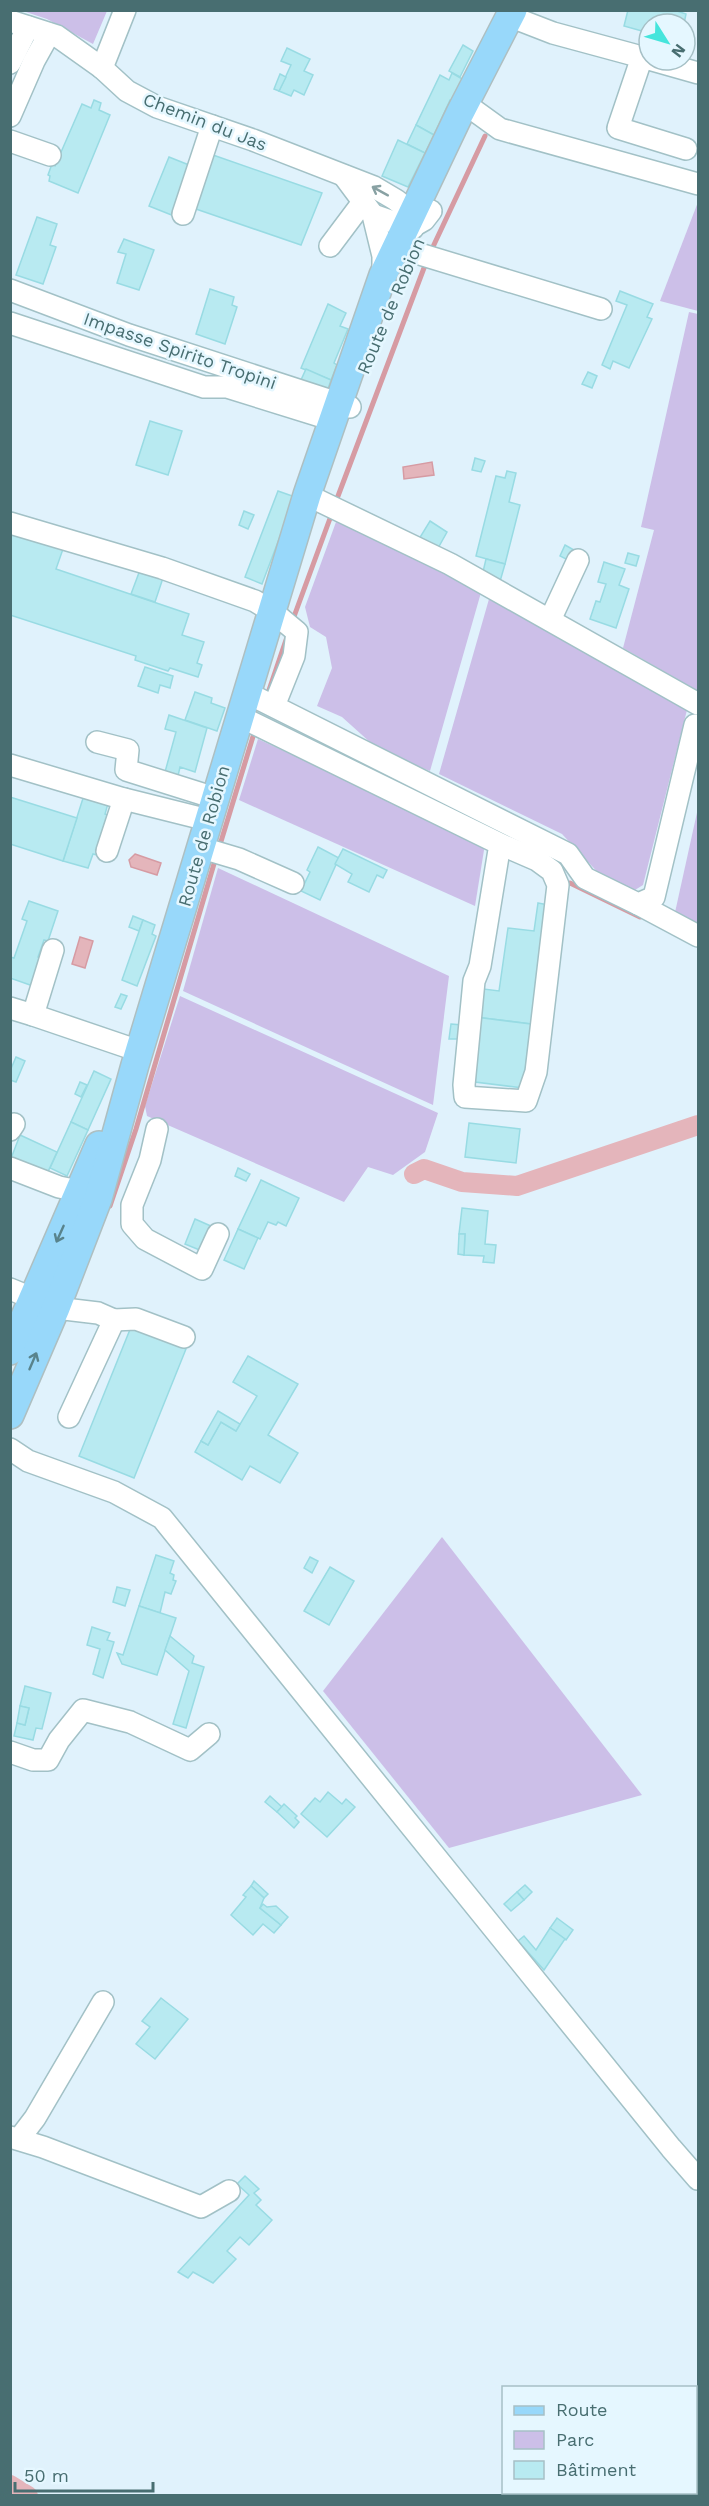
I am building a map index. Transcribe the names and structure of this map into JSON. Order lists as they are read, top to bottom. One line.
{"streets":{"main road":["Route de Robion"],"street":["Chemin du Jas","Impasse Spirito Tropini"]},"crossings":[["Chemin du Jas","Route de Robion"],["Route de Robion","Impasse Spirito Tropini"]],"legend":["Route","Parc","Bâtiment"],"scale_bar":"50 m","north":"bottom right"}
